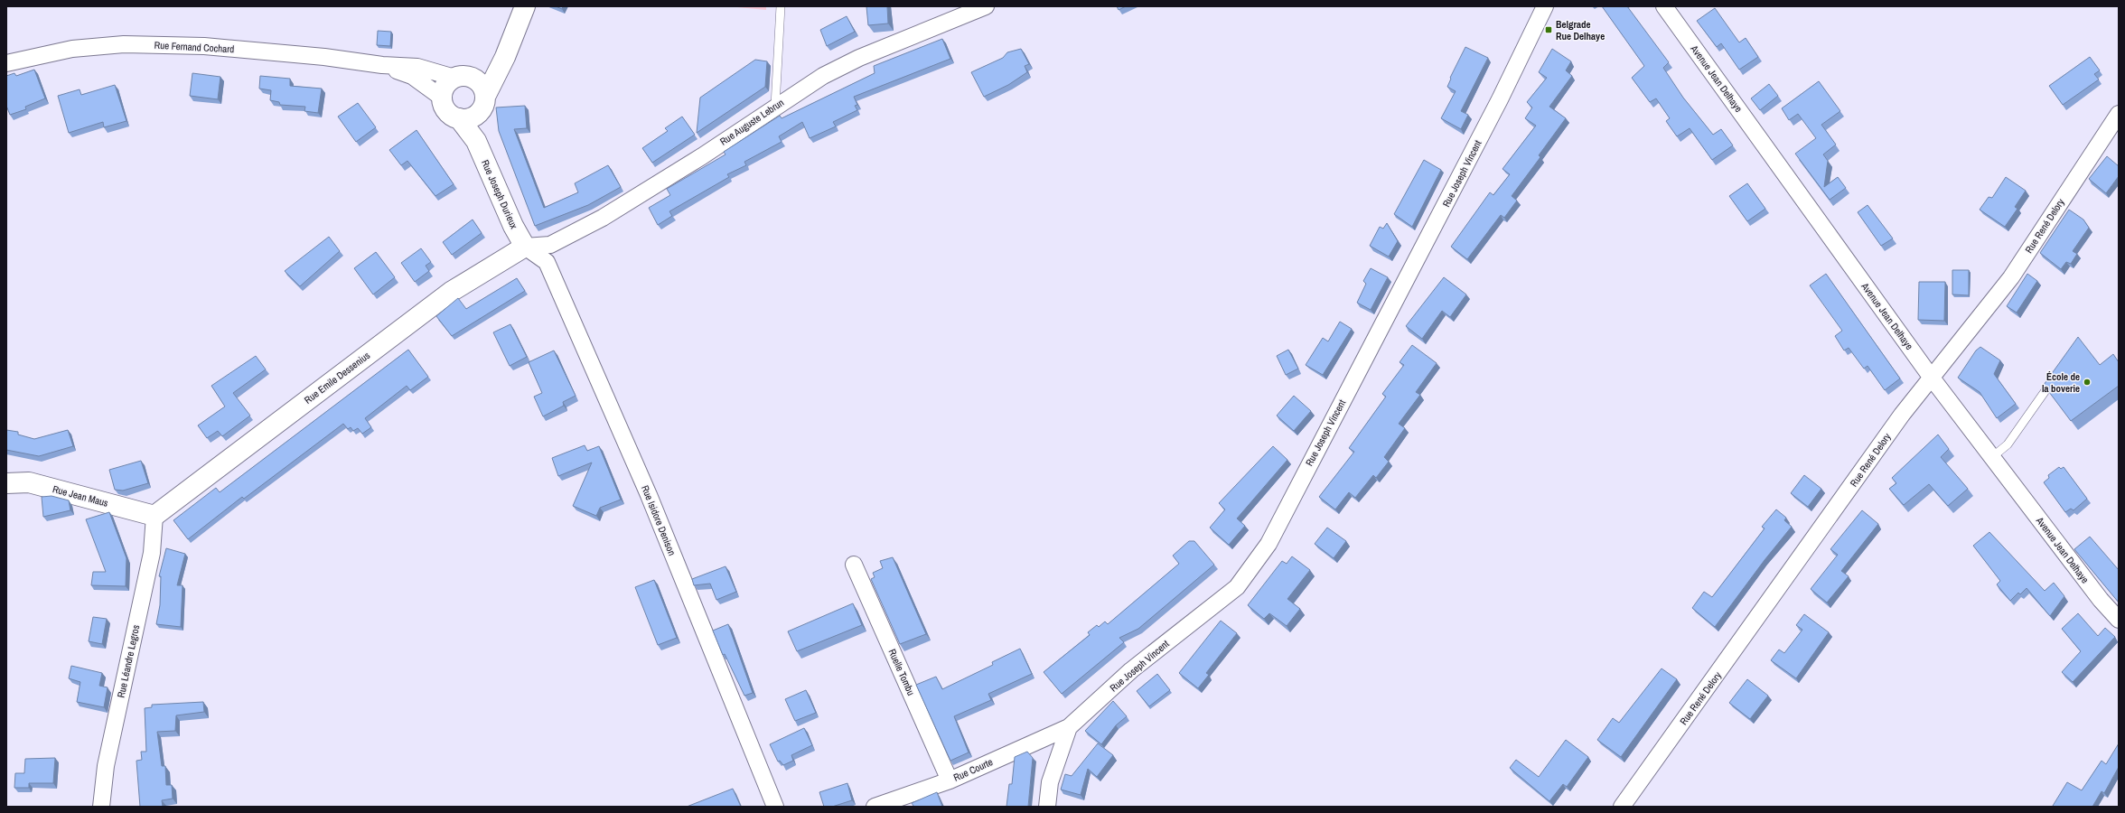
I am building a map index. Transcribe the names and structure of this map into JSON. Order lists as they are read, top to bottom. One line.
{"streets":{"street":["Rue Fernand Cochard","Avenue Jean Delhaye","Rue Auguste Lebrun","Rue Joseph Vincent","Rue Joseph Durieux","Rue René Delory","Rue Emile Dessenius","Rue Jean Maus","Rue Isidore Denison","Rue Léandre Legros","Ruelle Tombu","Rue Courte"]},"crossings":[["Rue Fernand Cochard","Rue Joseph Durieux"],["Avenue Jean Delhaye","Rue René Delory"],["Rue Auguste Lebrun","Rue Joseph Durieux"],["Rue Auguste Lebrun","Rue Emile Dessenius"],["Rue Auguste Lebrun","Rue Isidore Denison"],["Rue Joseph Vincent","Rue Courte"],["Rue Joseph Durieux","Rue Emile Dessenius"],["Rue Joseph Durieux","Rue Isidore Denison"],["Rue Emile Dessenius","Rue Jean Maus"],["Rue Emile Dessenius","Rue Isidore Denison"],["Rue Emile Dessenius","Rue Léandre Legros"],["Rue Jean Maus","Rue Léandre Legros"],["Ruelle Tombu","Rue Courte"]],"places":{"transit":["Belgrade Rue Delhaye"],"other":["École de la boverie"]}}
